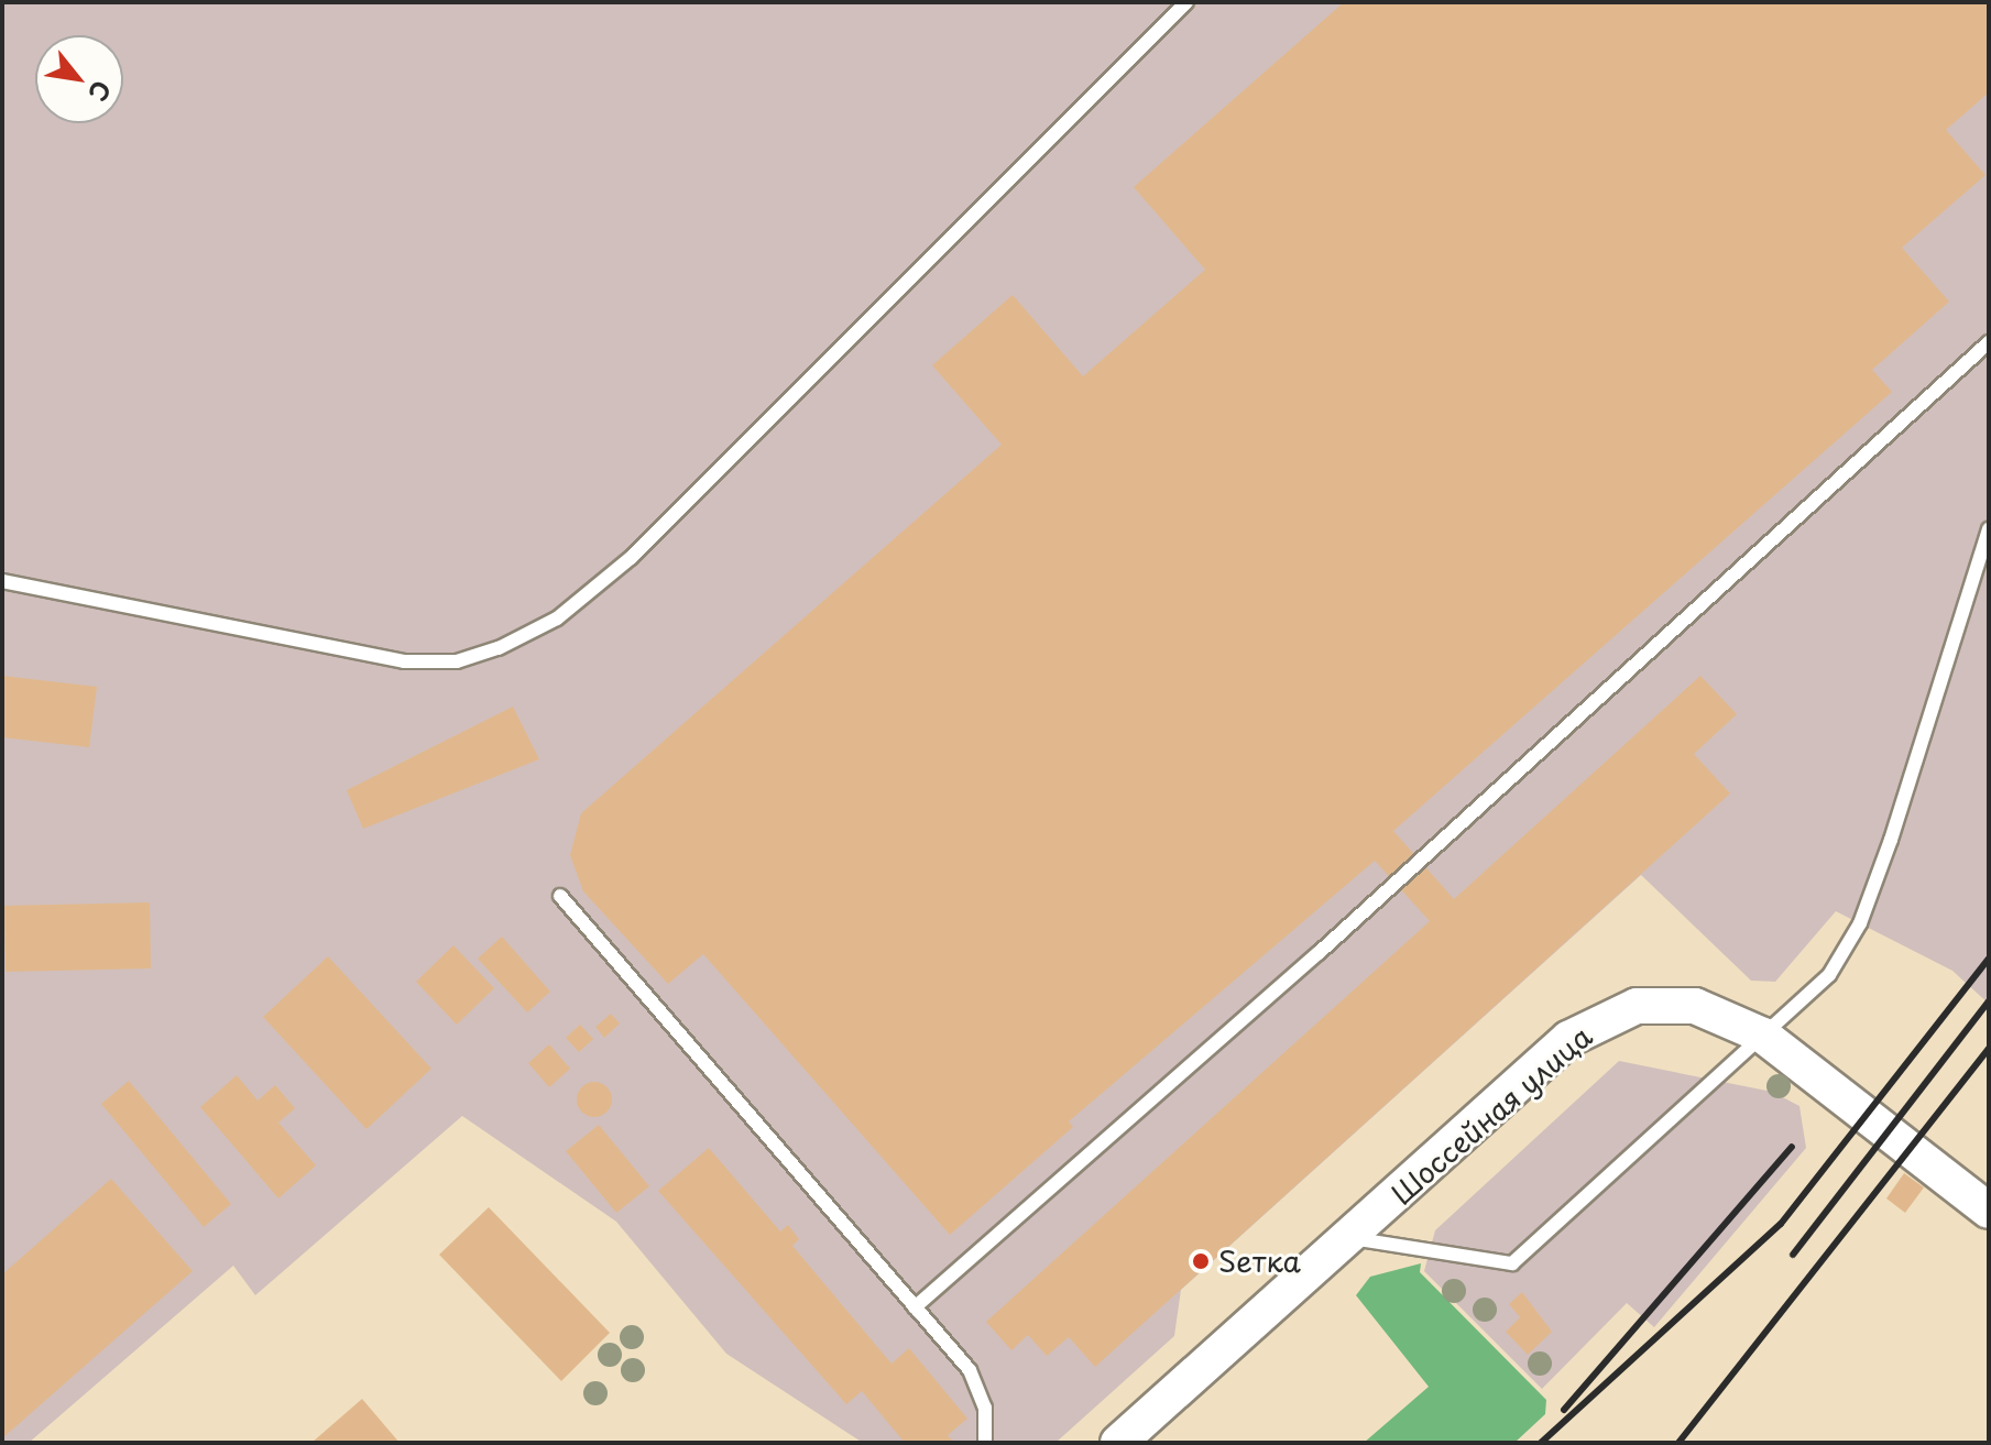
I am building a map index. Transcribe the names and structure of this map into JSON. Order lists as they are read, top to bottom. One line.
{"streets":{"street":["Шоссейная улица"]},"places":["Sетка"],"north":"bottom right"}
